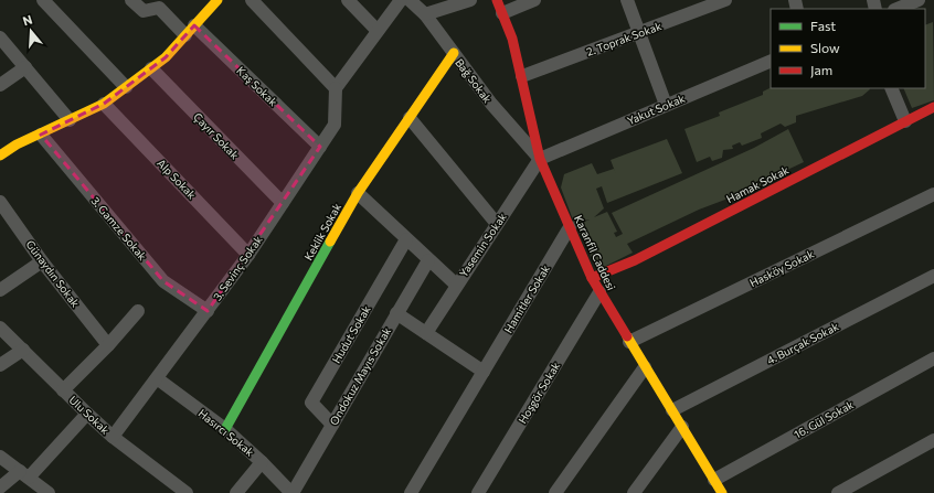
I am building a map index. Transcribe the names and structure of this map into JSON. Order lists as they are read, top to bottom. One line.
{"streets":{"street":["2. Toprak Sokak","Bağ Sokak","Kaş Sokak","Yakut Sokak","Çayır Sokak","Alp Sokak","Hamak Sokak","3. Gamze Sokak","Keklik Sokak","Yasemin Sokak","Karanfil Caddesi","3. Sevinç Sokak","Hasköy Sokak","Günaydın Sokak","Hamitler Sokak","Hudut Sokak","4. Burçak Sokak","Ondokuz Mayıs Sokak","Hoşgör Sokak","Ulu Sokak","16. Gül Sokak","Hasırcı Sokak"]},"crossings":[["2. Toprak Sokak","Karanfil Caddesi"],["Bağ Sokak","Yakut Sokak"],["Bağ Sokak","Keklik Sokak"],["Bağ Sokak","Yasemin Sokak"],["Bağ Sokak","Karanfil Caddesi"],["Kaş Sokak","3. Sevinç Sokak"],["Yakut Sokak","Yasemin Sokak"],["Yakut Sokak","Karanfil Caddesi"],["Çayır Sokak","3. Sevinç Sokak"],["Alp Sokak","3. Sevinç Sokak"],["Hamak Sokak","Karanfil Caddesi"],["3. Gamze Sokak","3. Sevinç Sokak"],["Keklik Sokak","Hasırcı Sokak"],["Yasemin Sokak","Karanfil Caddesi"],["Karanfil Caddesi","Hasköy Sokak"],["Karanfil Caddesi","Hamitler Sokak"],["Karanfil Caddesi","4. Burçak Sokak"],["Karanfil Caddesi","Hoşgör Sokak"],["Karanfil Caddesi","16. Gül Sokak"],["3. Sevinç Sokak","Ulu Sokak"],["3. Sevinç Sokak","Hasırcı Sokak"],["Hudut Sokak","Ondokuz Mayıs Sokak"],["Ondokuz Mayıs Sokak","Hasırcı Sokak"]],"legend":["Fast","Slow","Jam"],"north":"top"}
